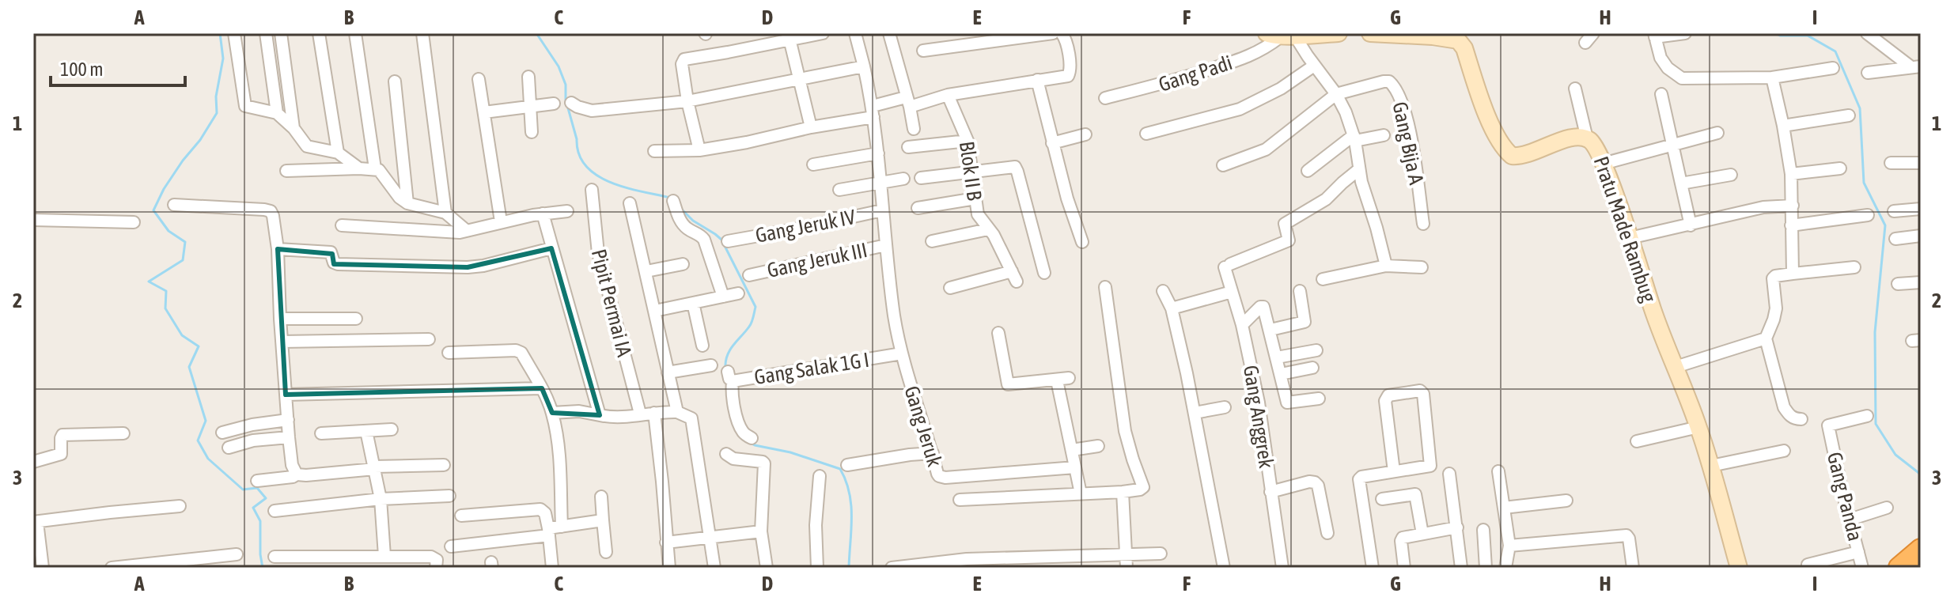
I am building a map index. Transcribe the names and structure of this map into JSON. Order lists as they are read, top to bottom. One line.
{"streets":{"street":["Gang Padi","Gang Bija A","Blok II B","Gang Jeruk IV","Pratu Made Rambug","Gang Jeruk III","Pipit Permai IA","Gang Salak 1G I","Gang Anggrek","Gang Jeruk","Gang Panda"]},"crossings":[["Gang Jeruk IV","Gang Jeruk"],["Gang Jeruk III","Gang Jeruk"],["Gang Salak 1G I","Gang Jeruk"]],"scale_bar":"100 m","grid":{"columns":["A","B","C","D","E","F","G","H","I"],"rows":["1","2","3"]}}
